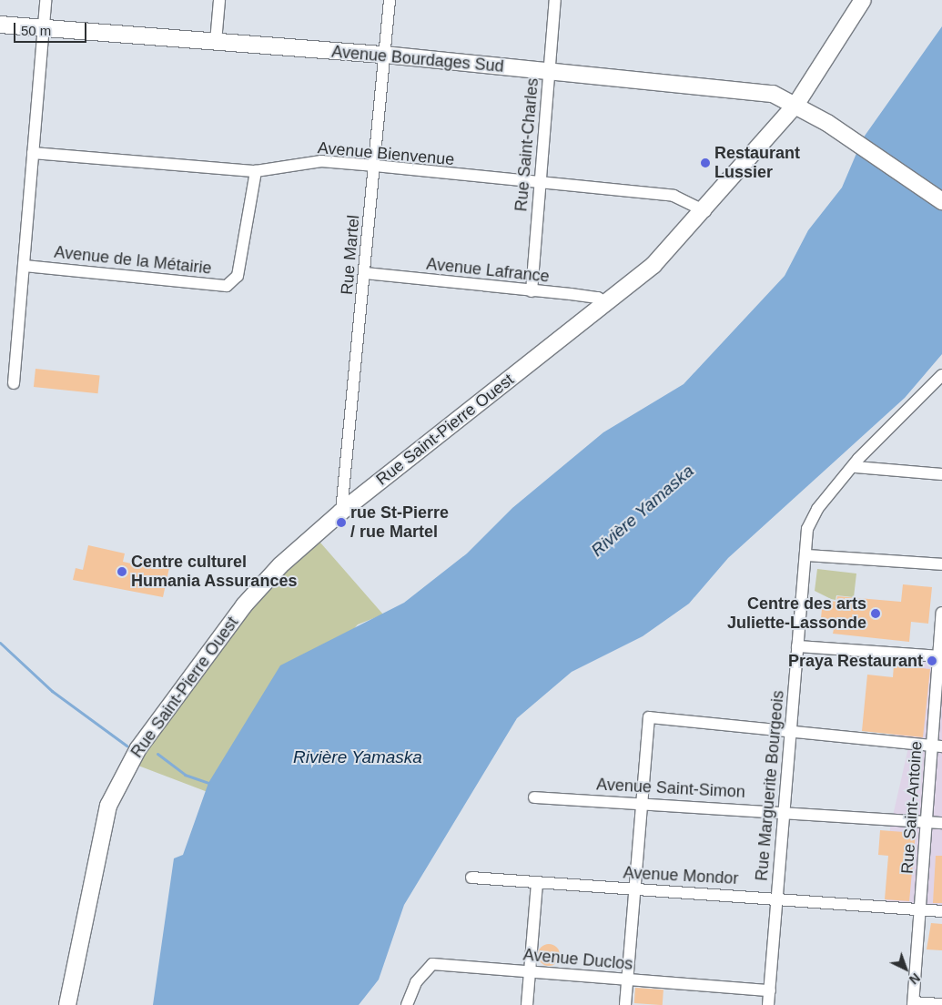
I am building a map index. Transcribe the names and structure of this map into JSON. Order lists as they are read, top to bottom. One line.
{"streets":{"street":["Avenue Bourdages Sud","Rue Saint-Charles","Avenue Bienvenue","Rue Martel","Avenue de la Métairie","Avenue Lafrance","Rue Saint-Pierre Ouest","Rue Marguerite Bourgeois","Avenue Saint-Simon","Rue Saint-Antoine","Avenue Mondor","Avenue Duclos"]},"crossings":[["Avenue Bourdages Sud","Rue Saint-Charles"],["Avenue Bourdages Sud","Rue Martel"],["Avenue Bourdages Sud","Rue Saint-Pierre Ouest"],["Rue Saint-Charles","Avenue Bienvenue"],["Rue Saint-Charles","Avenue Lafrance"],["Avenue Bienvenue","Rue Martel"],["Avenue Bienvenue","Avenue de la Métairie"],["Avenue Bienvenue","Rue Saint-Pierre Ouest"],["Rue Martel","Avenue Lafrance"],["Rue Martel","Rue Saint-Pierre Ouest"],["Avenue Lafrance","Rue Saint-Pierre Ouest"],["Rue Marguerite Bourgeois","Avenue Saint-Simon"],["Rue Marguerite Bourgeois","Avenue Mondor"],["Rue Marguerite Bourgeois","Avenue Duclos"],["Avenue Saint-Simon","Rue Saint-Antoine"],["Rue Saint-Antoine","Avenue Mondor"]],"water":["Rivière Yamaska"],"places":["Restaurant Lussier","rue St-Pierre / rue Martel","Centre culturel Humania Assurances","Centre des arts Juliette-Lassonde","Praya Restaurant"],"scale_bar":"50 m","north":"bottom right"}
